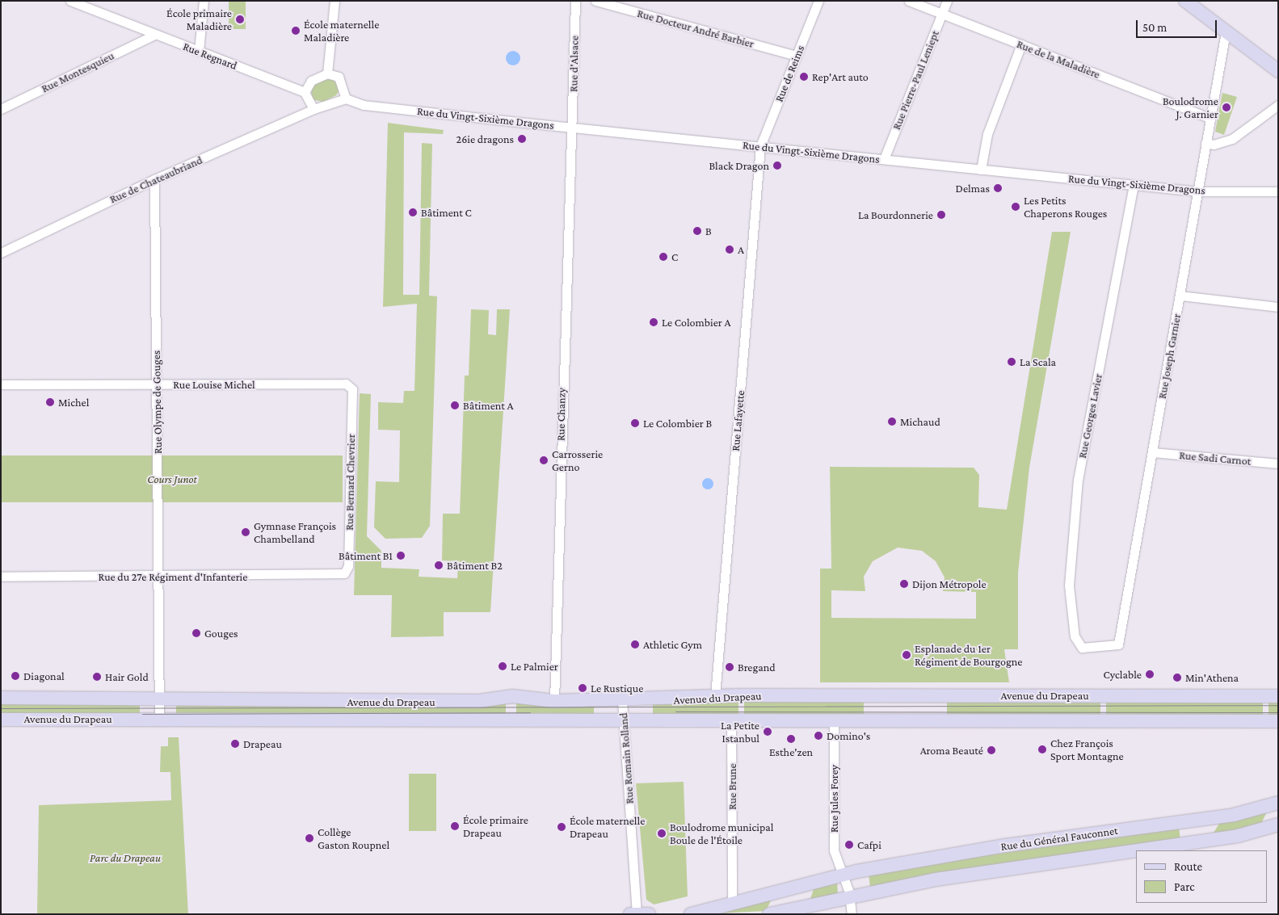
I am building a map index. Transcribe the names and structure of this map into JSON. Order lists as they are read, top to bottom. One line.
{"streets":{"main road":["Avenue du Drapeau","Rue du Général Fauconnet"],"street":["Rue Docteur André Barbier","Rue Regnard","Rue de la Maladière","Rue d'Alsace","Rue Montesquieu","Rue de Reims","Rue Pierre-Paul Leniept","Rue du Vingt-Sixième Dragons","Rue de Chateaubriand","Rue Joseph Garnier","Rue Louise Michel","Rue Olympe de Gouges","Rue Chanzy","Rue Georges Lavier","Rue Lafayette","Rue Sadi Carnot","Rue Bernard Chevrier","Rue du 27e Régiment d'Infanterie","Rue Romain Rolland","Rue Brune","Rue Jules Forey"]},"crossings":[["Rue Docteur André Barbier","Rue de Reims"],["Rue Regnard","Rue Montesquieu"],["Rue de la Maladière","Rue Pierre-Paul Leniept"],["Rue de la Maladière","Rue Joseph Garnier"],["Rue d'Alsace","Rue du Vingt-Sixième Dragons"],["Rue d'Alsace","Rue Chanzy"],["Rue de Reims","Rue du Vingt-Sixième Dragons"],["Rue de Reims","Rue Lafayette"],["Rue Pierre-Paul Leniept","Rue du Vingt-Sixième Dragons"],["Rue du Vingt-Sixième Dragons","Rue de Chateaubriand"],["Rue du Vingt-Sixième Dragons","Rue Joseph Garnier"],["Rue du Vingt-Sixième Dragons","Rue Chanzy"],["Rue du Vingt-Sixième Dragons","Rue Georges Lavier"],["Rue du Vingt-Sixième Dragons","Rue Lafayette"],["Rue de Chateaubriand","Rue Olympe de Gouges"],["Rue Joseph Garnier","Rue Georges Lavier"],["Rue Joseph Garnier","Rue Sadi Carnot"],["Rue Louise Michel","Rue Olympe de Gouges"],["Rue Louise Michel","Rue Bernard Chevrier"],["Rue Olympe de Gouges","Rue du 27e Régiment d'Infanterie"],["Rue Olympe de Gouges","Avenue du Drapeau"],["Rue Chanzy","Avenue du Drapeau"],["Rue Lafayette","Avenue du Drapeau"],["Rue Bernard Chevrier","Rue du 27e Régiment d'Infanterie"],["Avenue du Drapeau","Rue Romain Rolland"],["Avenue du Drapeau","Rue Brune"],["Avenue du Drapeau","Rue Jules Forey"],["Rue Brune","Rue du Général Fauconnet"],["Rue Jules Forey","Rue du Général Fauconnet"]],"parks":["Cours Junot","Parc du Drapeau"],"places":["École primaire Maladière","École maternelle Maladière","Rep'Art auto","Boulodrome J. Garnier","26ie dragons","Black Dragon","Delmas","Les Petits Chaperons Rouges","Bâtiment C","La Bourdonnerie","B","A","C","Le Colombier A","La Scala","Michel","Bâtiment A","Michaud","Le Colombier B","Carrosserie Gerno","Gymnase François Chambelland","Bâtiment B1","Bâtiment B2","Dijon Métropole","Gouges","Athletic Gym","Esplanade du 1er Régiment de Bourgogne","Le Palmier","Bregand","Cyclable","Diagonal","Hair Gold","Min'Athena","Le Rustique","La Petite Istanbul","Domino's","Esthe'zen","Drapeau","Chez François Sport Montagne","Aroma Beauté","École primaire Drapeau","École maternelle Drapeau","Boulodrome municipal Boule de l'Étoile","Collège Gaston Roupnel","Cafpi"],"legend":["Route","Parc"],"scale_bar":"50 m"}
